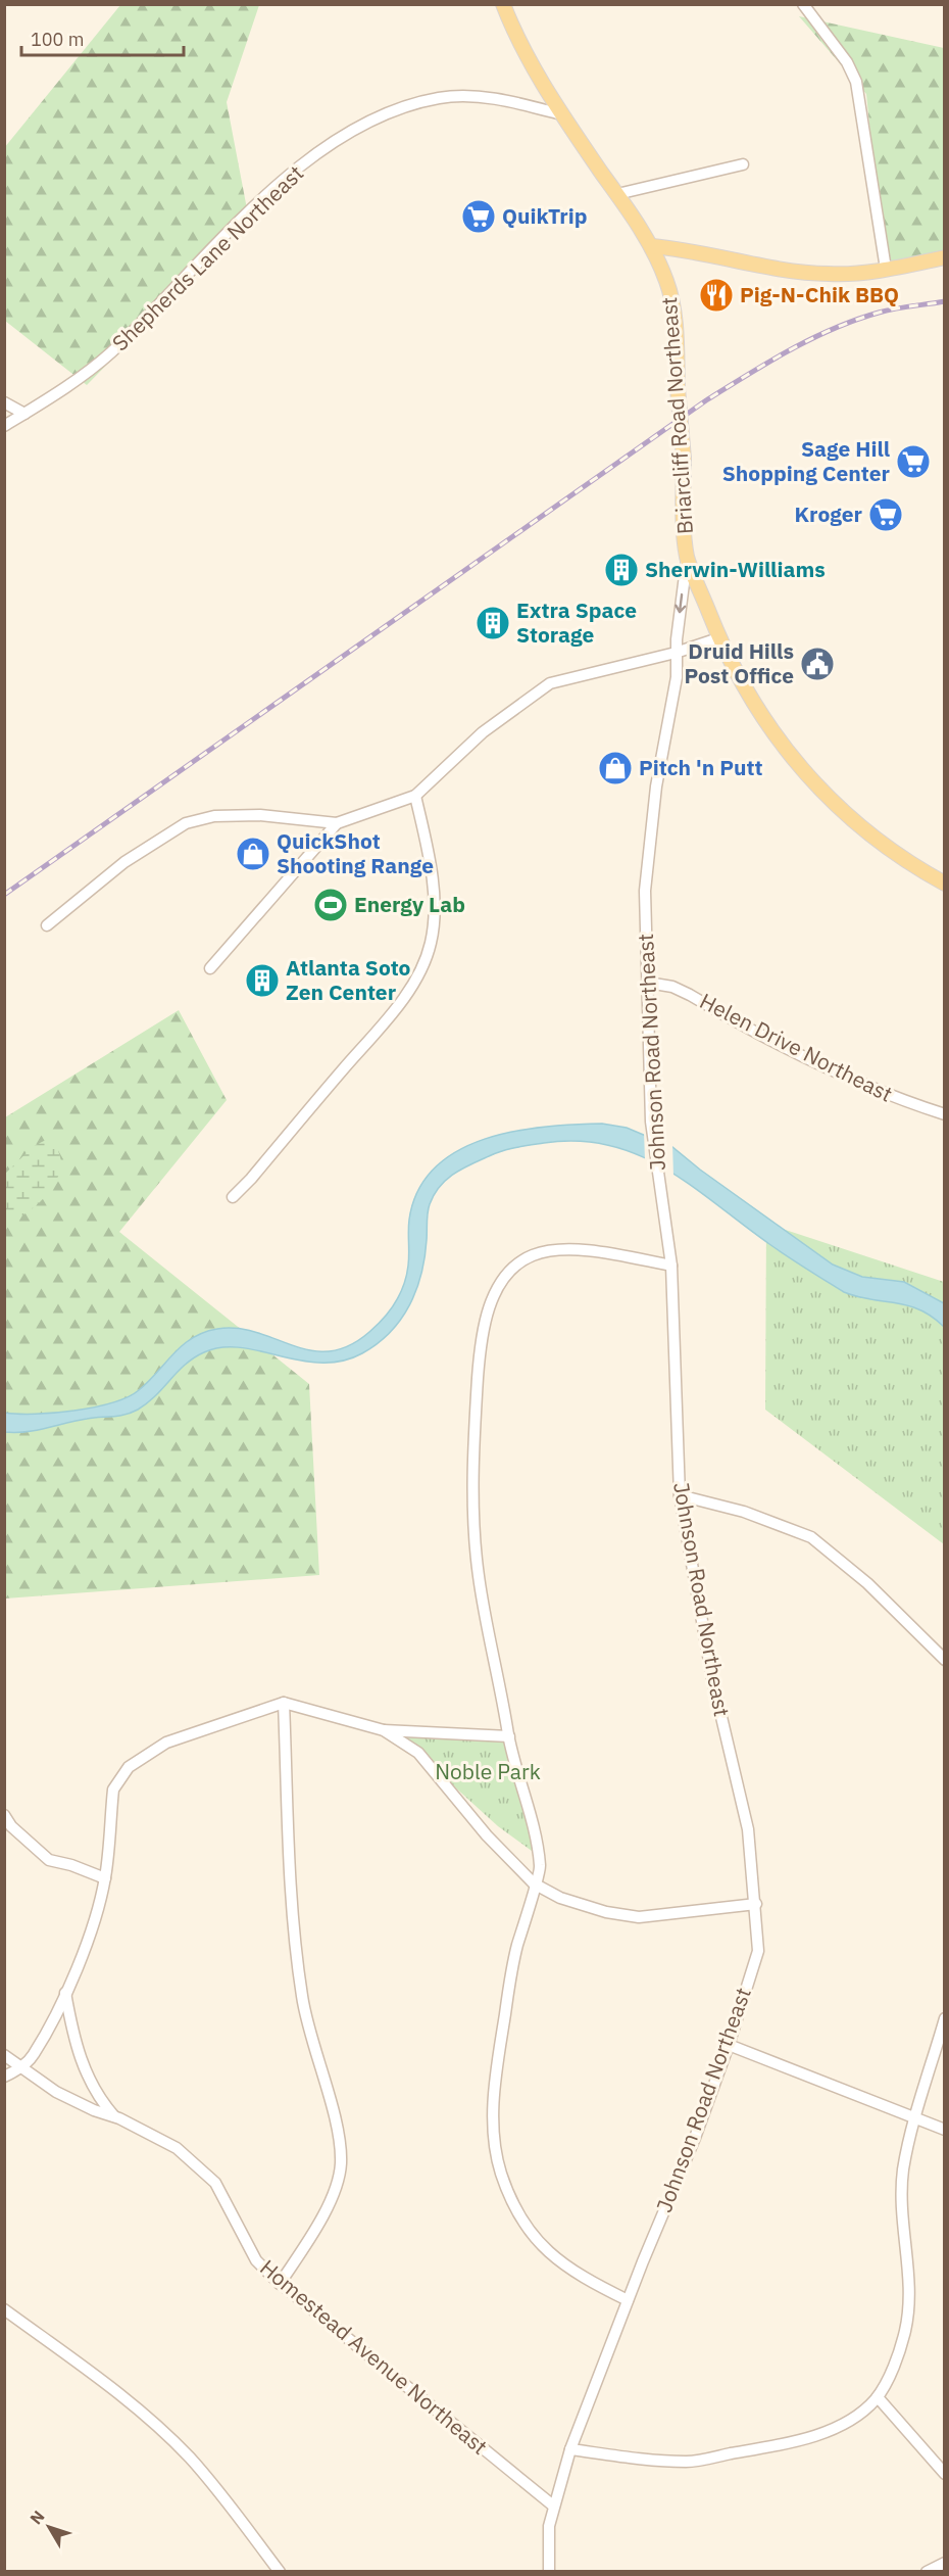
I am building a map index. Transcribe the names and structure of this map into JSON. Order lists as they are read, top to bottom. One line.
{"streets":{"main road":["Briarcliff Road Northeast"],"street":["Shepherds Lane Northeast","Helen Drive Northeast","Johnson Road Northeast","Homestead Avenue Northeast"]},"crossings":[["Shepherds Lane Northeast","Briarcliff Road Northeast"],["Briarcliff Road Northeast","Johnson Road Northeast"],["Helen Drive Northeast","Johnson Road Northeast"],["Johnson Road Northeast","Homestead Avenue Northeast"]],"parks":["Noble Park"],"places":{"supermarket":["QuikTrip","Sage Hill Shopping Center","Kroger"],"restaurant":["Pig-N-Chik BBQ"],"building":["Sherwin-Williams","Extra Space Storage","Atlanta Soto Zen Center"],"public building":["Druid Hills Post Office"],"shop":["Pitch 'n Putt","QuickShot Shooting Range"],"sports":["Energy Lab"]},"scale_bar":"100 m","north":"top left"}
